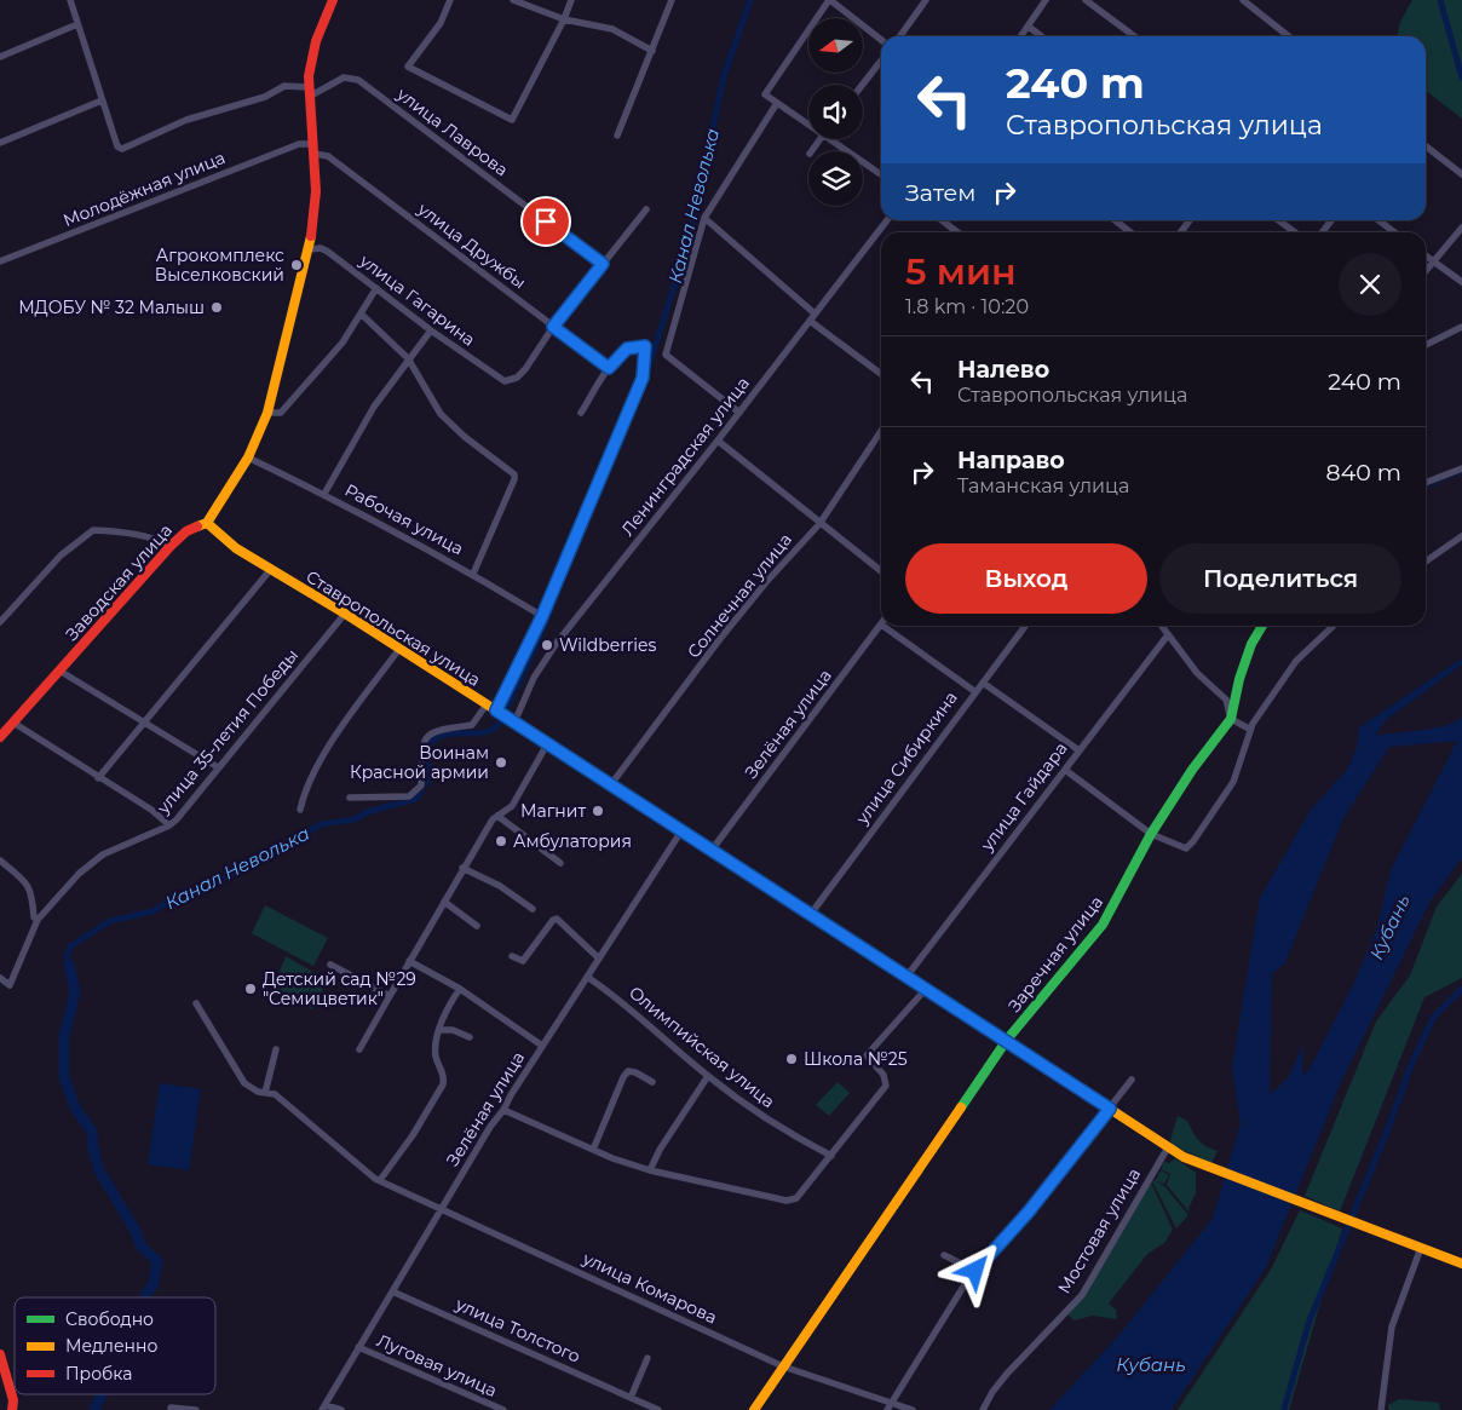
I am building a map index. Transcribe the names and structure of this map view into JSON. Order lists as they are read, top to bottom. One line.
{"streets":{"main road":["Заводская улица","Ставропольская улица","Заречная улица"],"street":["улица Лаврова","Молодёжная улица","улица Дружбы","улица Гагарина","Ленинградская улица","Рабочая улица","Солнечная улица","Зелёная улица","улица 35-летия Победы","улица Сибиркина","улица Гайдара","Олимпийская улица","Мостовая улица","улица Комарова","улица Толстого","Луговая улица"]},"crossings":[["Молодёжная улица","улица Дружбы"],["улица Дружбы","улица Гагарина"],["Ленинградская улица","Ставропольская улица"],["Заводская улица","Ставропольская улица"],["Солнечная улица","Ставропольская улица"],["Ставропольская улица","Зелёная улица"],["Ставропольская улица","улица 35-летия Победы"],["Ставропольская улица","улица Сибиркина"],["Ставропольская улица","улица Гайдара"],["Ставропольская улица","Заречная улица"],["Ставропольская улица","Мостовая улица"],["Зелёная улица","Олимпийская улица"],["Зелёная улица","улица Комарова"],["Зелёная улица","улица Толстого"],["Зелёная улица","Луговая улица"],["Заречная улица","улица Комарова"]],"water":["Канал Неволька","Кубань"],"places":["Агрокомплекс Выселковский","МДОБУ № 32 Малыш","Wildberries","Воинам Красной армии","Магнит","Амбулатория","Детский сад №29 \"Семицветик\"","Школа №25"],"legend":["Свободно","Медленно","Пробка"],"north":"left","page":{"turn":["240 m","Ставропольская улица"],"then":"Затем","heading":["5 мин","1.8 km · 10:20"],"list":[{"name":"Налево","note":"Ставропольская улица","value":"240 m"},{"name":"Направо","note":"Таманская улица","value":"840 m"}],"buttons":["Выход","Поделиться"]}}
